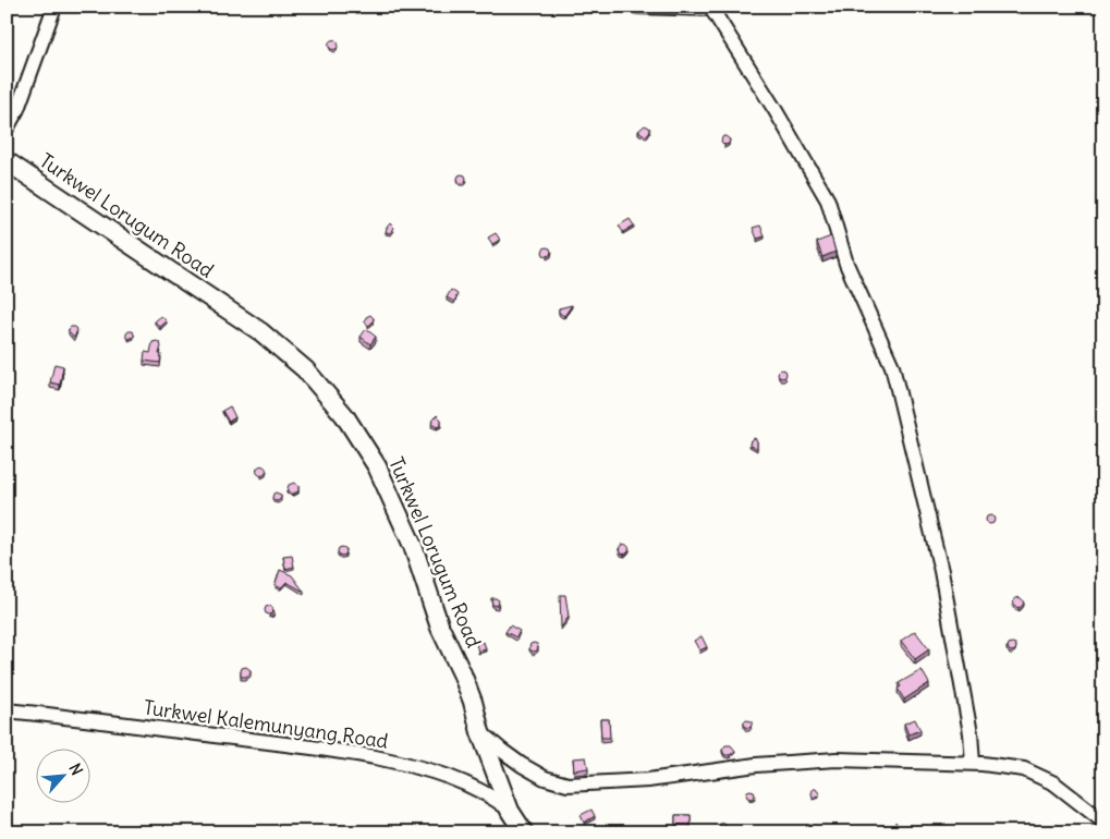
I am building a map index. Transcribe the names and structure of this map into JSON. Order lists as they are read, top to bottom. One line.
{"streets":{"main road":["Turkwel Lorugum Road"],"street":["Turkwel Kalemunyang Road"]},"crossings":[["Turkwel Lorugum Road","Turkwel Kalemunyang Road"]],"north":"top right"}
